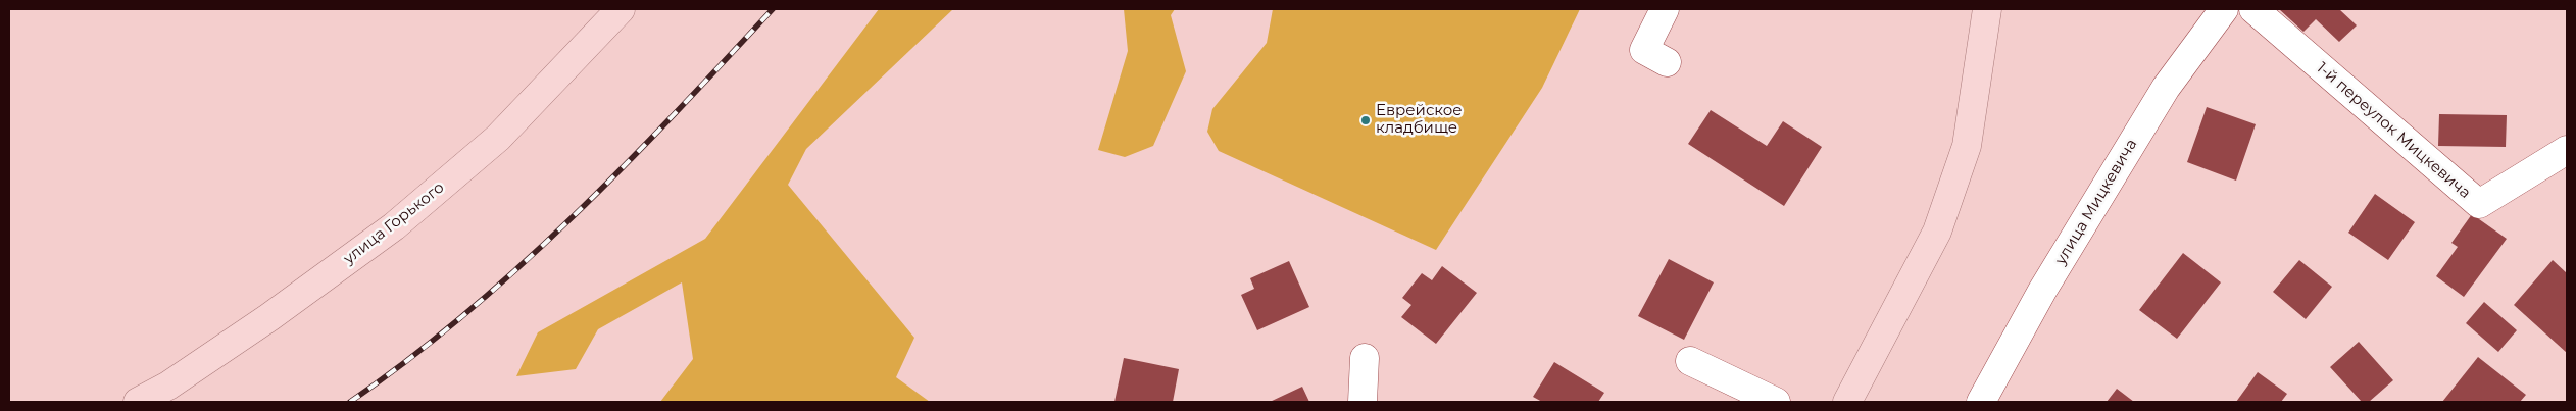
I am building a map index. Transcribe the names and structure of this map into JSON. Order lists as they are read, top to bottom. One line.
{"streets":{"main road":["улица Горького"],"street":["1-й переулок Мицкевича","улица Мицкевича"]},"places":["Еврейское кладбище"]}
